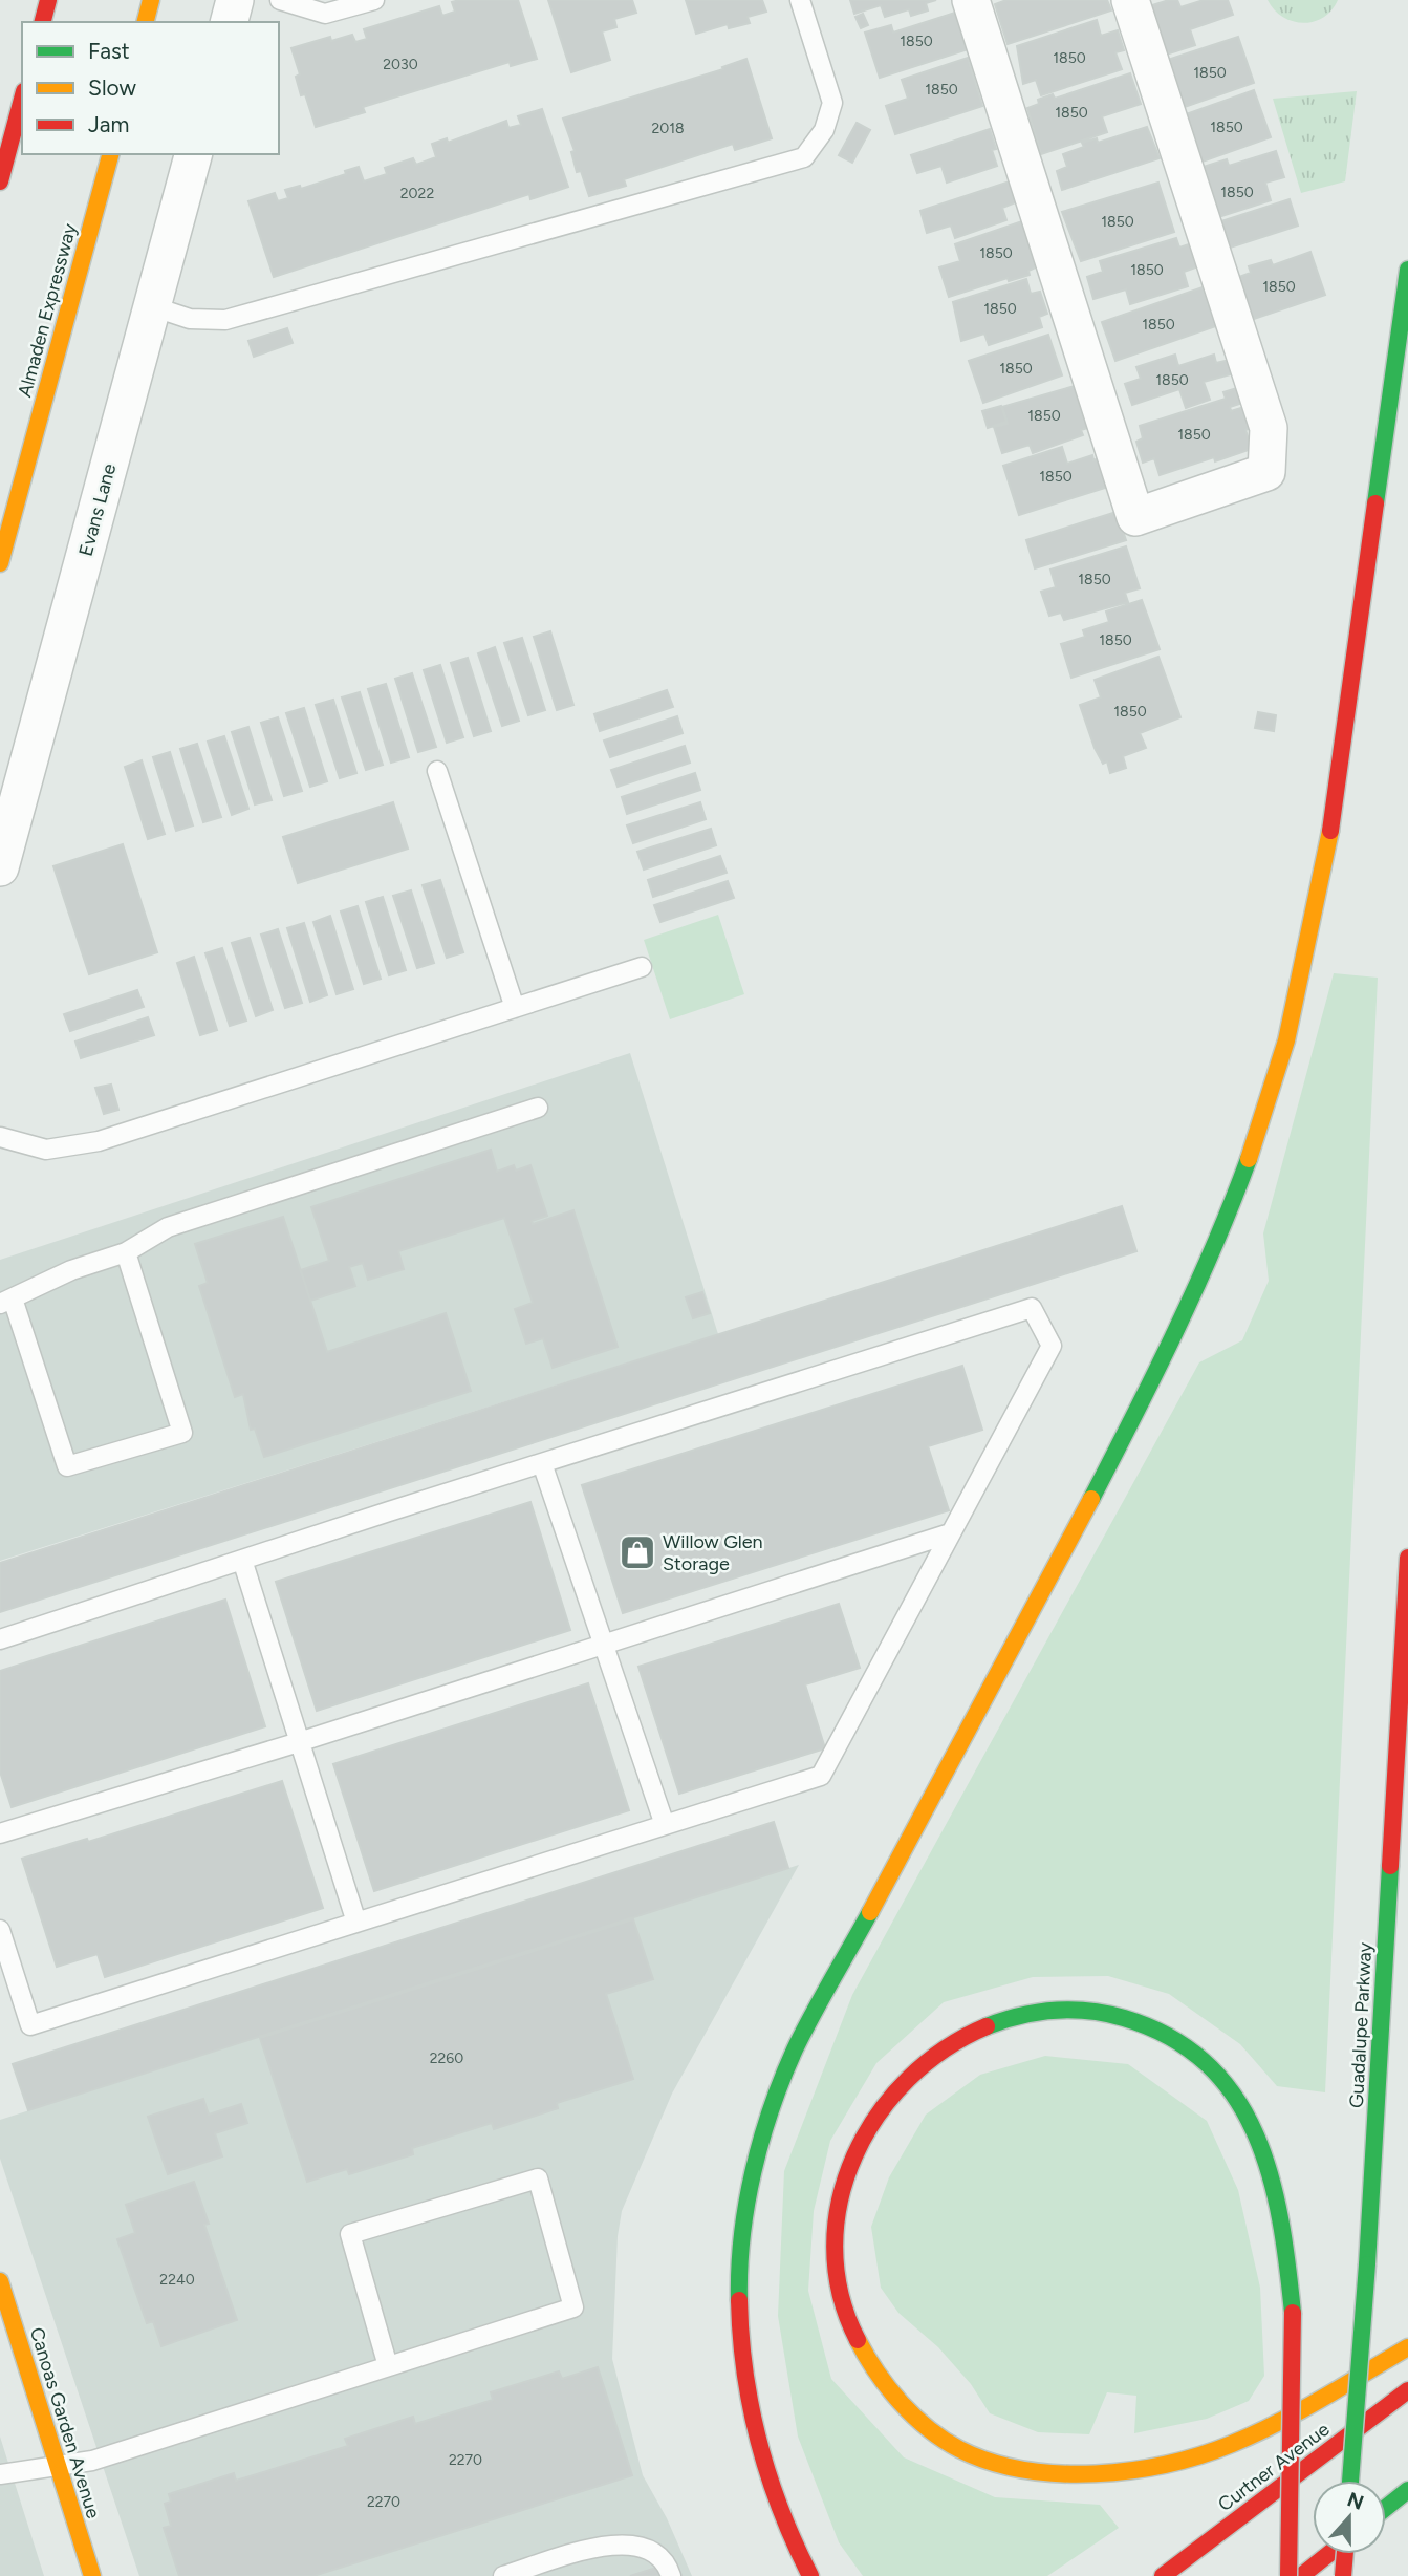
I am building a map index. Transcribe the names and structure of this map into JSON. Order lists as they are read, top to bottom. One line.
{"streets":{"main road":["Almaden Expressway","Guadalupe Parkway","Canoas Garden Avenue","Curtner Avenue"],"street":["Evans Lane"]},"places":{"shop":["Willow Glen Storage"]},"house_numbers":["1850","1850","2030","1850","1850","1850","1850","2018","1850","2022","1850","1850","1850","1850","1850","1850","1850","1850","1850","1850","1850","1850","1850","1850","2260","2240","2270","2270"],"legend":["Fast","Slow","Jam"],"north":"top"}
